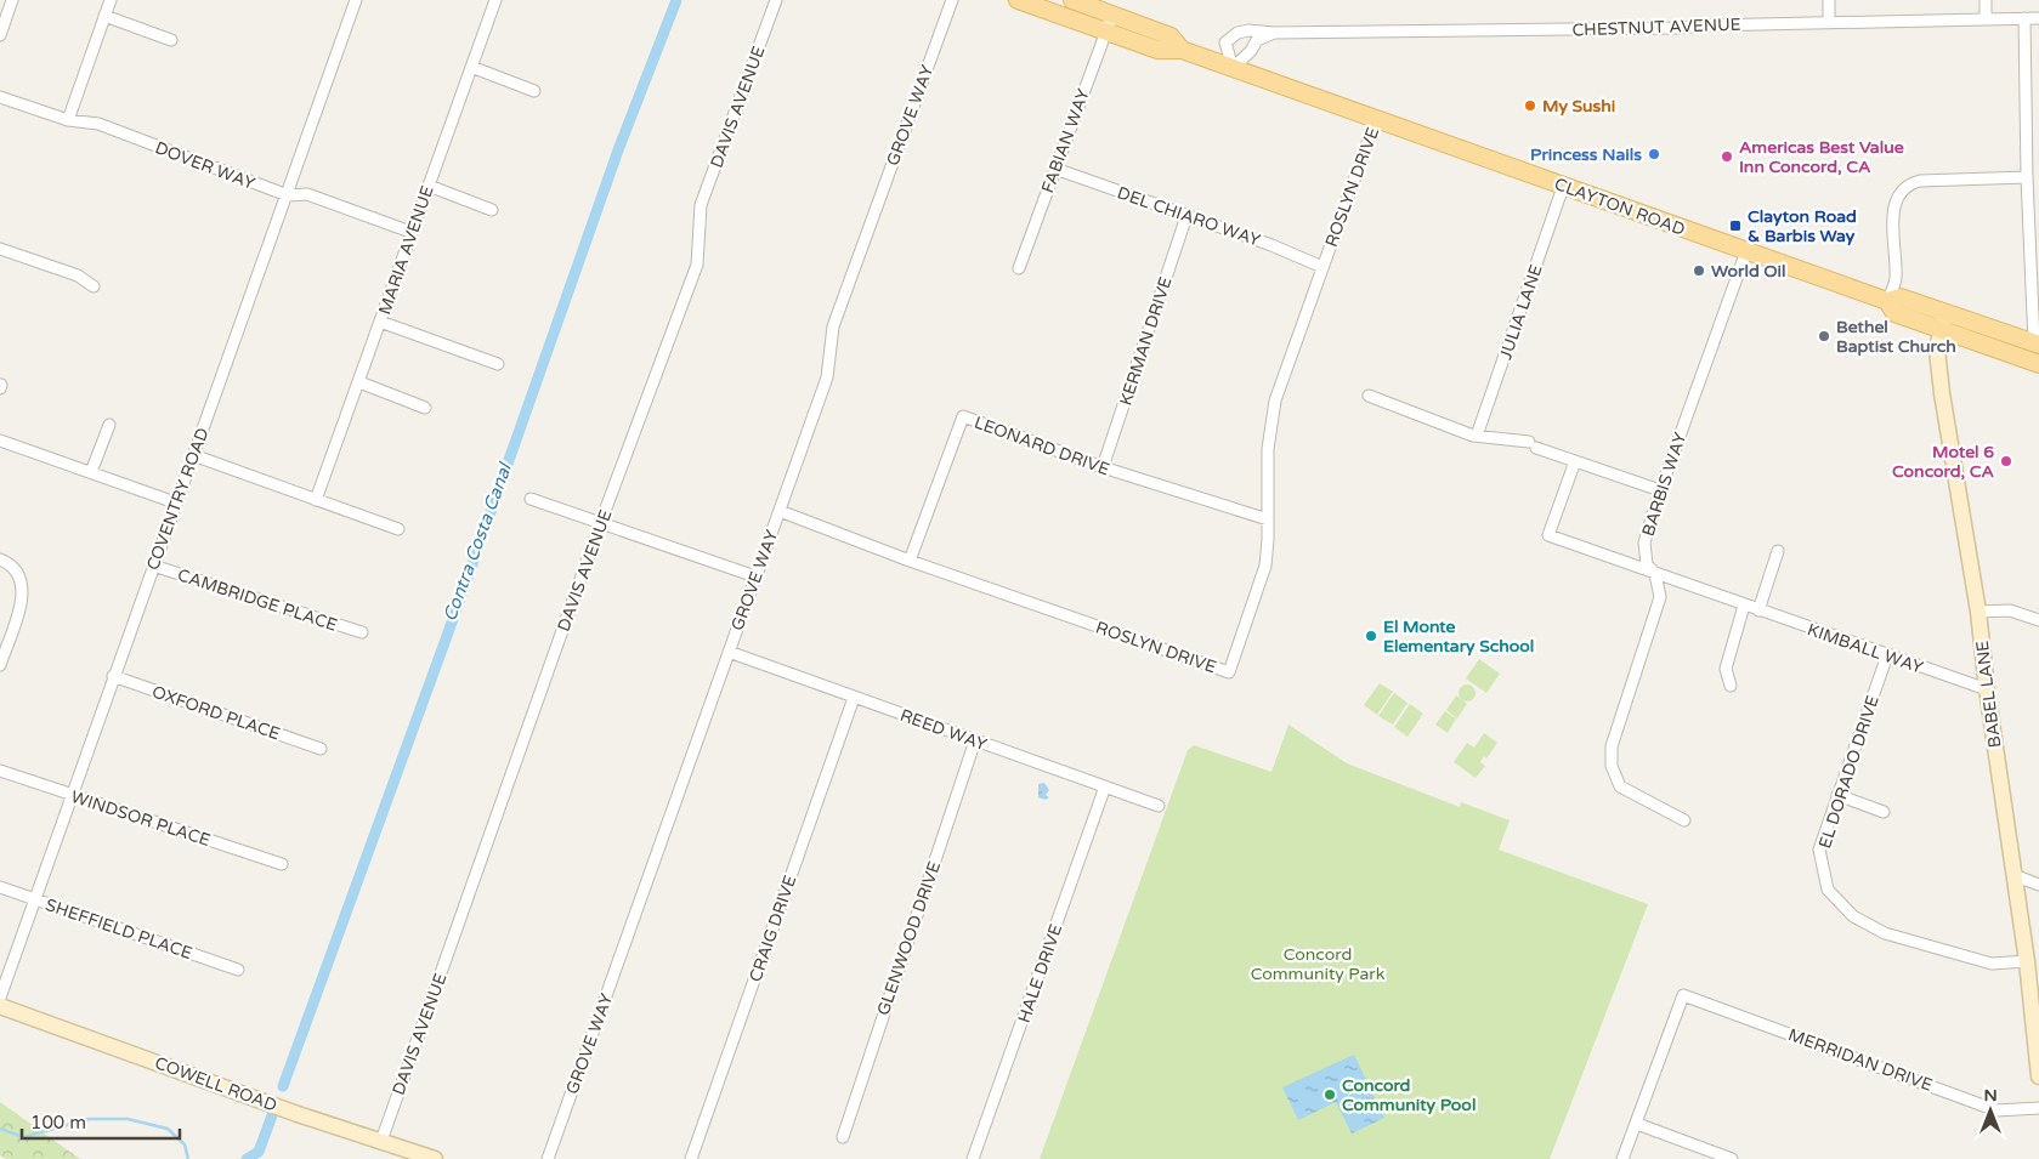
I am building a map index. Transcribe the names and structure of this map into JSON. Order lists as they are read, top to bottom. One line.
{"streets":{"main road":["CLAYTON ROAD"],"street":["CHESTNUT AVENUE","DAVIS AVENUE","GROVE WAY","FABIAN WAY","DOVER WAY","ROSLYN DRIVE","DEL CHIARO WAY","MARIA AVENUE","JULIA LANE","KERMAN DRIVE","LEONARD DRIVE","BARBIS WAY","COVENTRY ROAD","CAMBRIDGE PLACE","KIMBALL WAY","BABEL LANE","OXFORD PLACE","REED WAY","EL DORADO DRIVE","WINDSOR PLACE","SHEFFIELD PLACE","CRAIG DRIVE","GLENWOOD DRIVE","HALE DRIVE","MERRIDAN DRIVE","COWELL ROAD"]},"crossings":[["CHESTNUT AVENUE","CLAYTON ROAD"],["DAVIS AVENUE","COWELL ROAD"],["GROVE WAY","ROSLYN DRIVE"],["GROVE WAY","REED WAY"],["FABIAN WAY","CLAYTON ROAD"],["FABIAN WAY","DEL CHIARO WAY"],["DOVER WAY","MARIA AVENUE"],["DOVER WAY","COVENTRY ROAD"],["ROSLYN DRIVE","CLAYTON ROAD"],["ROSLYN DRIVE","DEL CHIARO WAY"],["ROSLYN DRIVE","LEONARD DRIVE"],["CLAYTON ROAD","JULIA LANE"],["CLAYTON ROAD","BARBIS WAY"],["CLAYTON ROAD","BABEL LANE"],["DEL CHIARO WAY","KERMAN DRIVE"],["KERMAN DRIVE","LEONARD DRIVE"],["BARBIS WAY","KIMBALL WAY"],["COVENTRY ROAD","CAMBRIDGE PLACE"],["COVENTRY ROAD","OXFORD PLACE"],["COVENTRY ROAD","WINDSOR PLACE"],["COVENTRY ROAD","SHEFFIELD PLACE"],["KIMBALL WAY","BABEL LANE"],["KIMBALL WAY","EL DORADO DRIVE"],["BABEL LANE","EL DORADO DRIVE"],["REED WAY","CRAIG DRIVE"],["REED WAY","GLENWOOD DRIVE"],["REED WAY","HALE DRIVE"]],"water":["Contra Costa Canal"],"parks":["Concord Community Park"],"places":{"other":["My Sushi","Princess Nails","Americas Best Value Inn Concord, CA","World Oil","Bethel Baptist Church","Motel 6 Concord, CA","El Monte Elementary School","Concord Community Pool"],"transit":["Clayton Road & Barbis Way"]},"scale_bar":"100 m","north":"top"}
